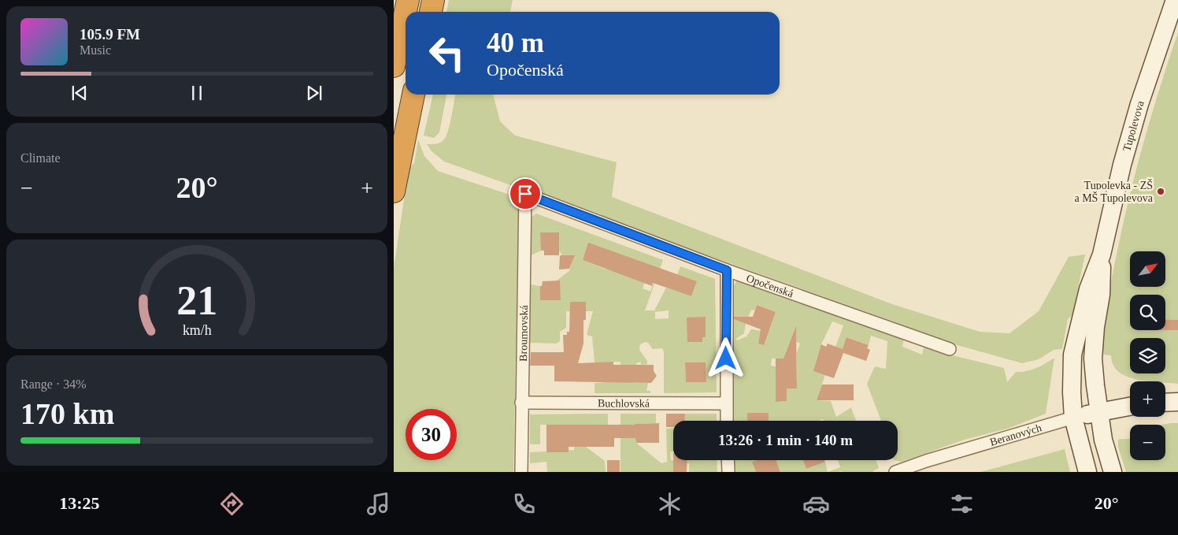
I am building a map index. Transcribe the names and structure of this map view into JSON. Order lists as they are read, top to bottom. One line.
{"streets":{"main road":["Tupolevova","Beranových"],"street":["Opočenská","Broumovská","Buchlovská"]},"crossings":[["Tupolevova","Beranových"],["Opočenská","Broumovská"],["Broumovská","Buchlovská"]],"places":["Tupolevka - ZŠ a MŠ Tupolevova"],"north":"top right","page":{"turn":["40 m","Opočenská"],"song":["105.9 FM","Music"],"tile":["Climate",["Range · 34%","170 km"]],"heat":["−","20°","+"],"map_buttons":["+","−"],"limit":"30","trip":"13:26 · 1 min · 140 m","tabs":["13:25","20°"],"gauge":["21","km/h"]}}
